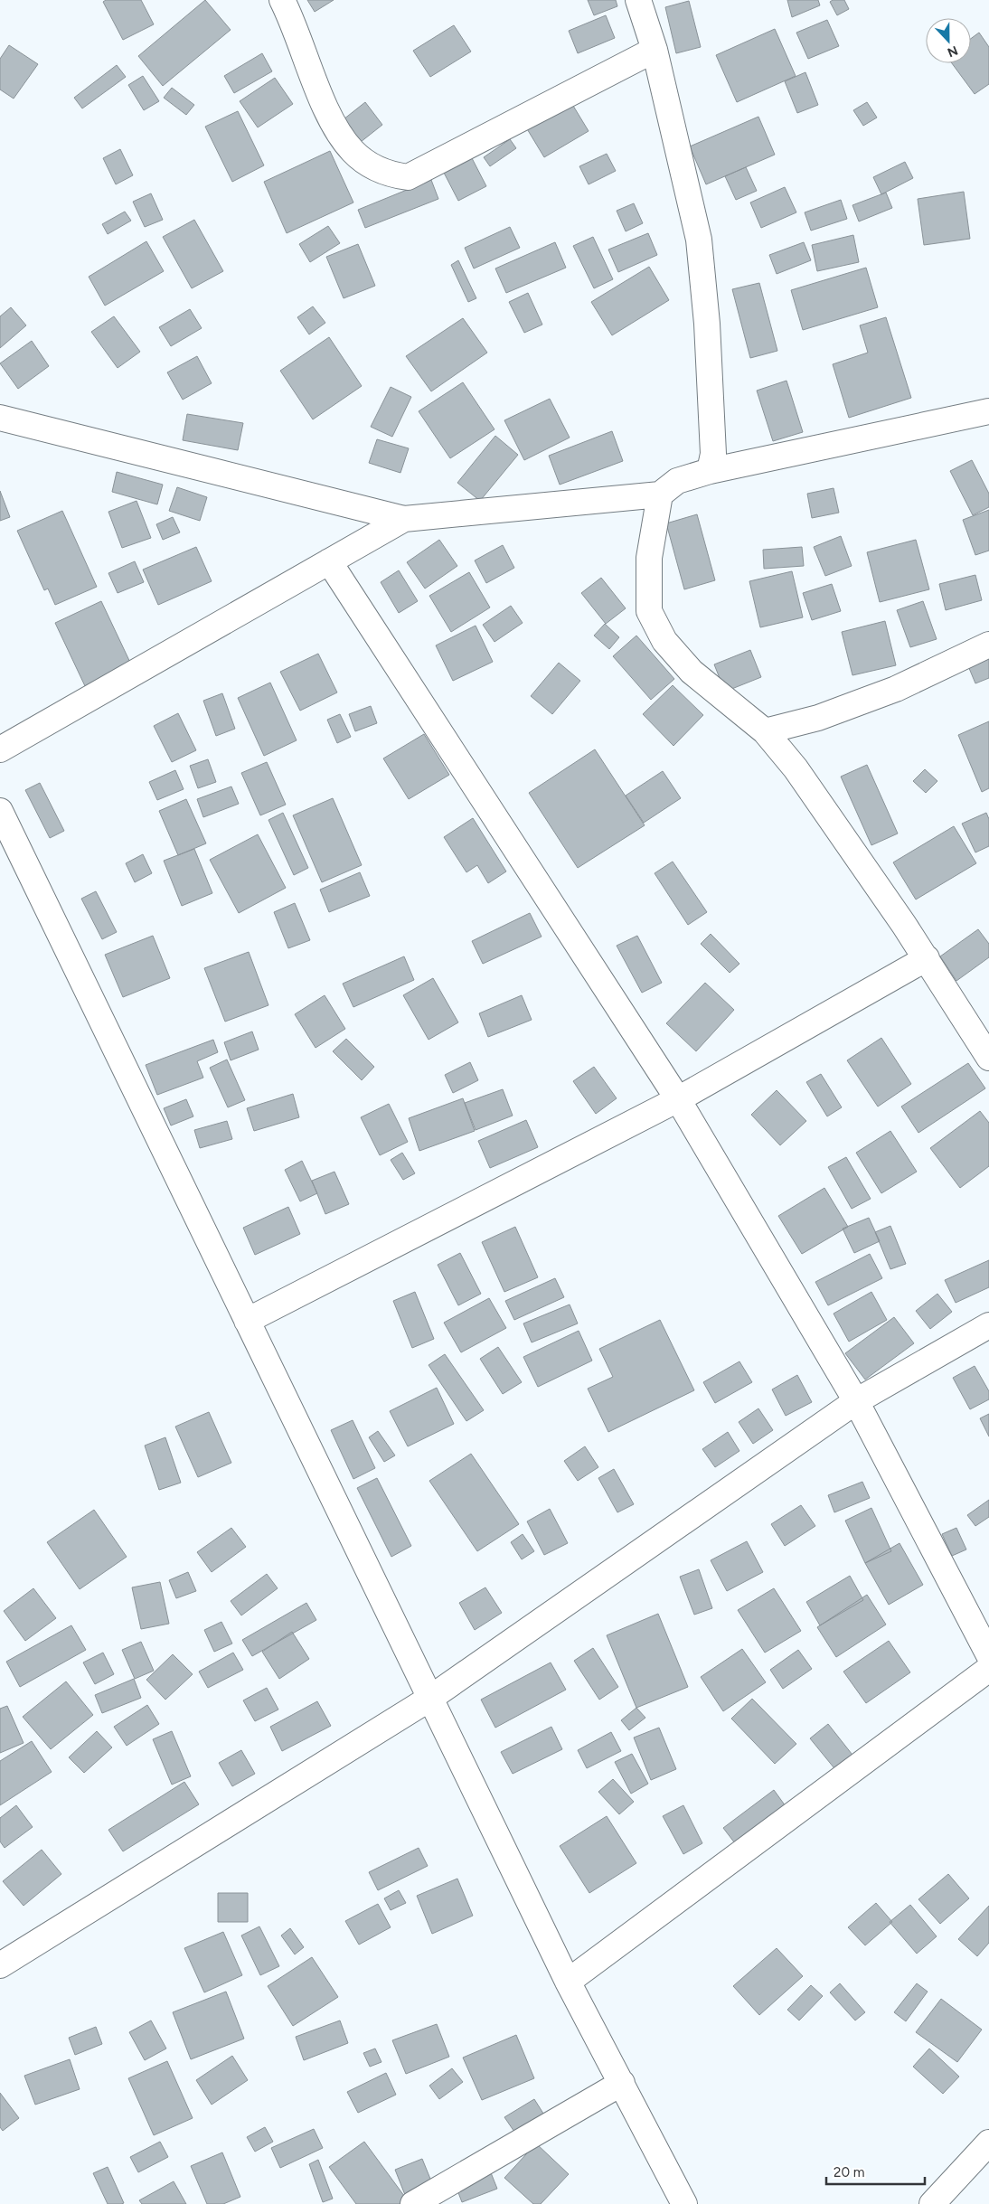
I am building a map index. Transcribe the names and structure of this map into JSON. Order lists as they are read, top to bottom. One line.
{"scale_bar":"20 m","north":"bottom"}
